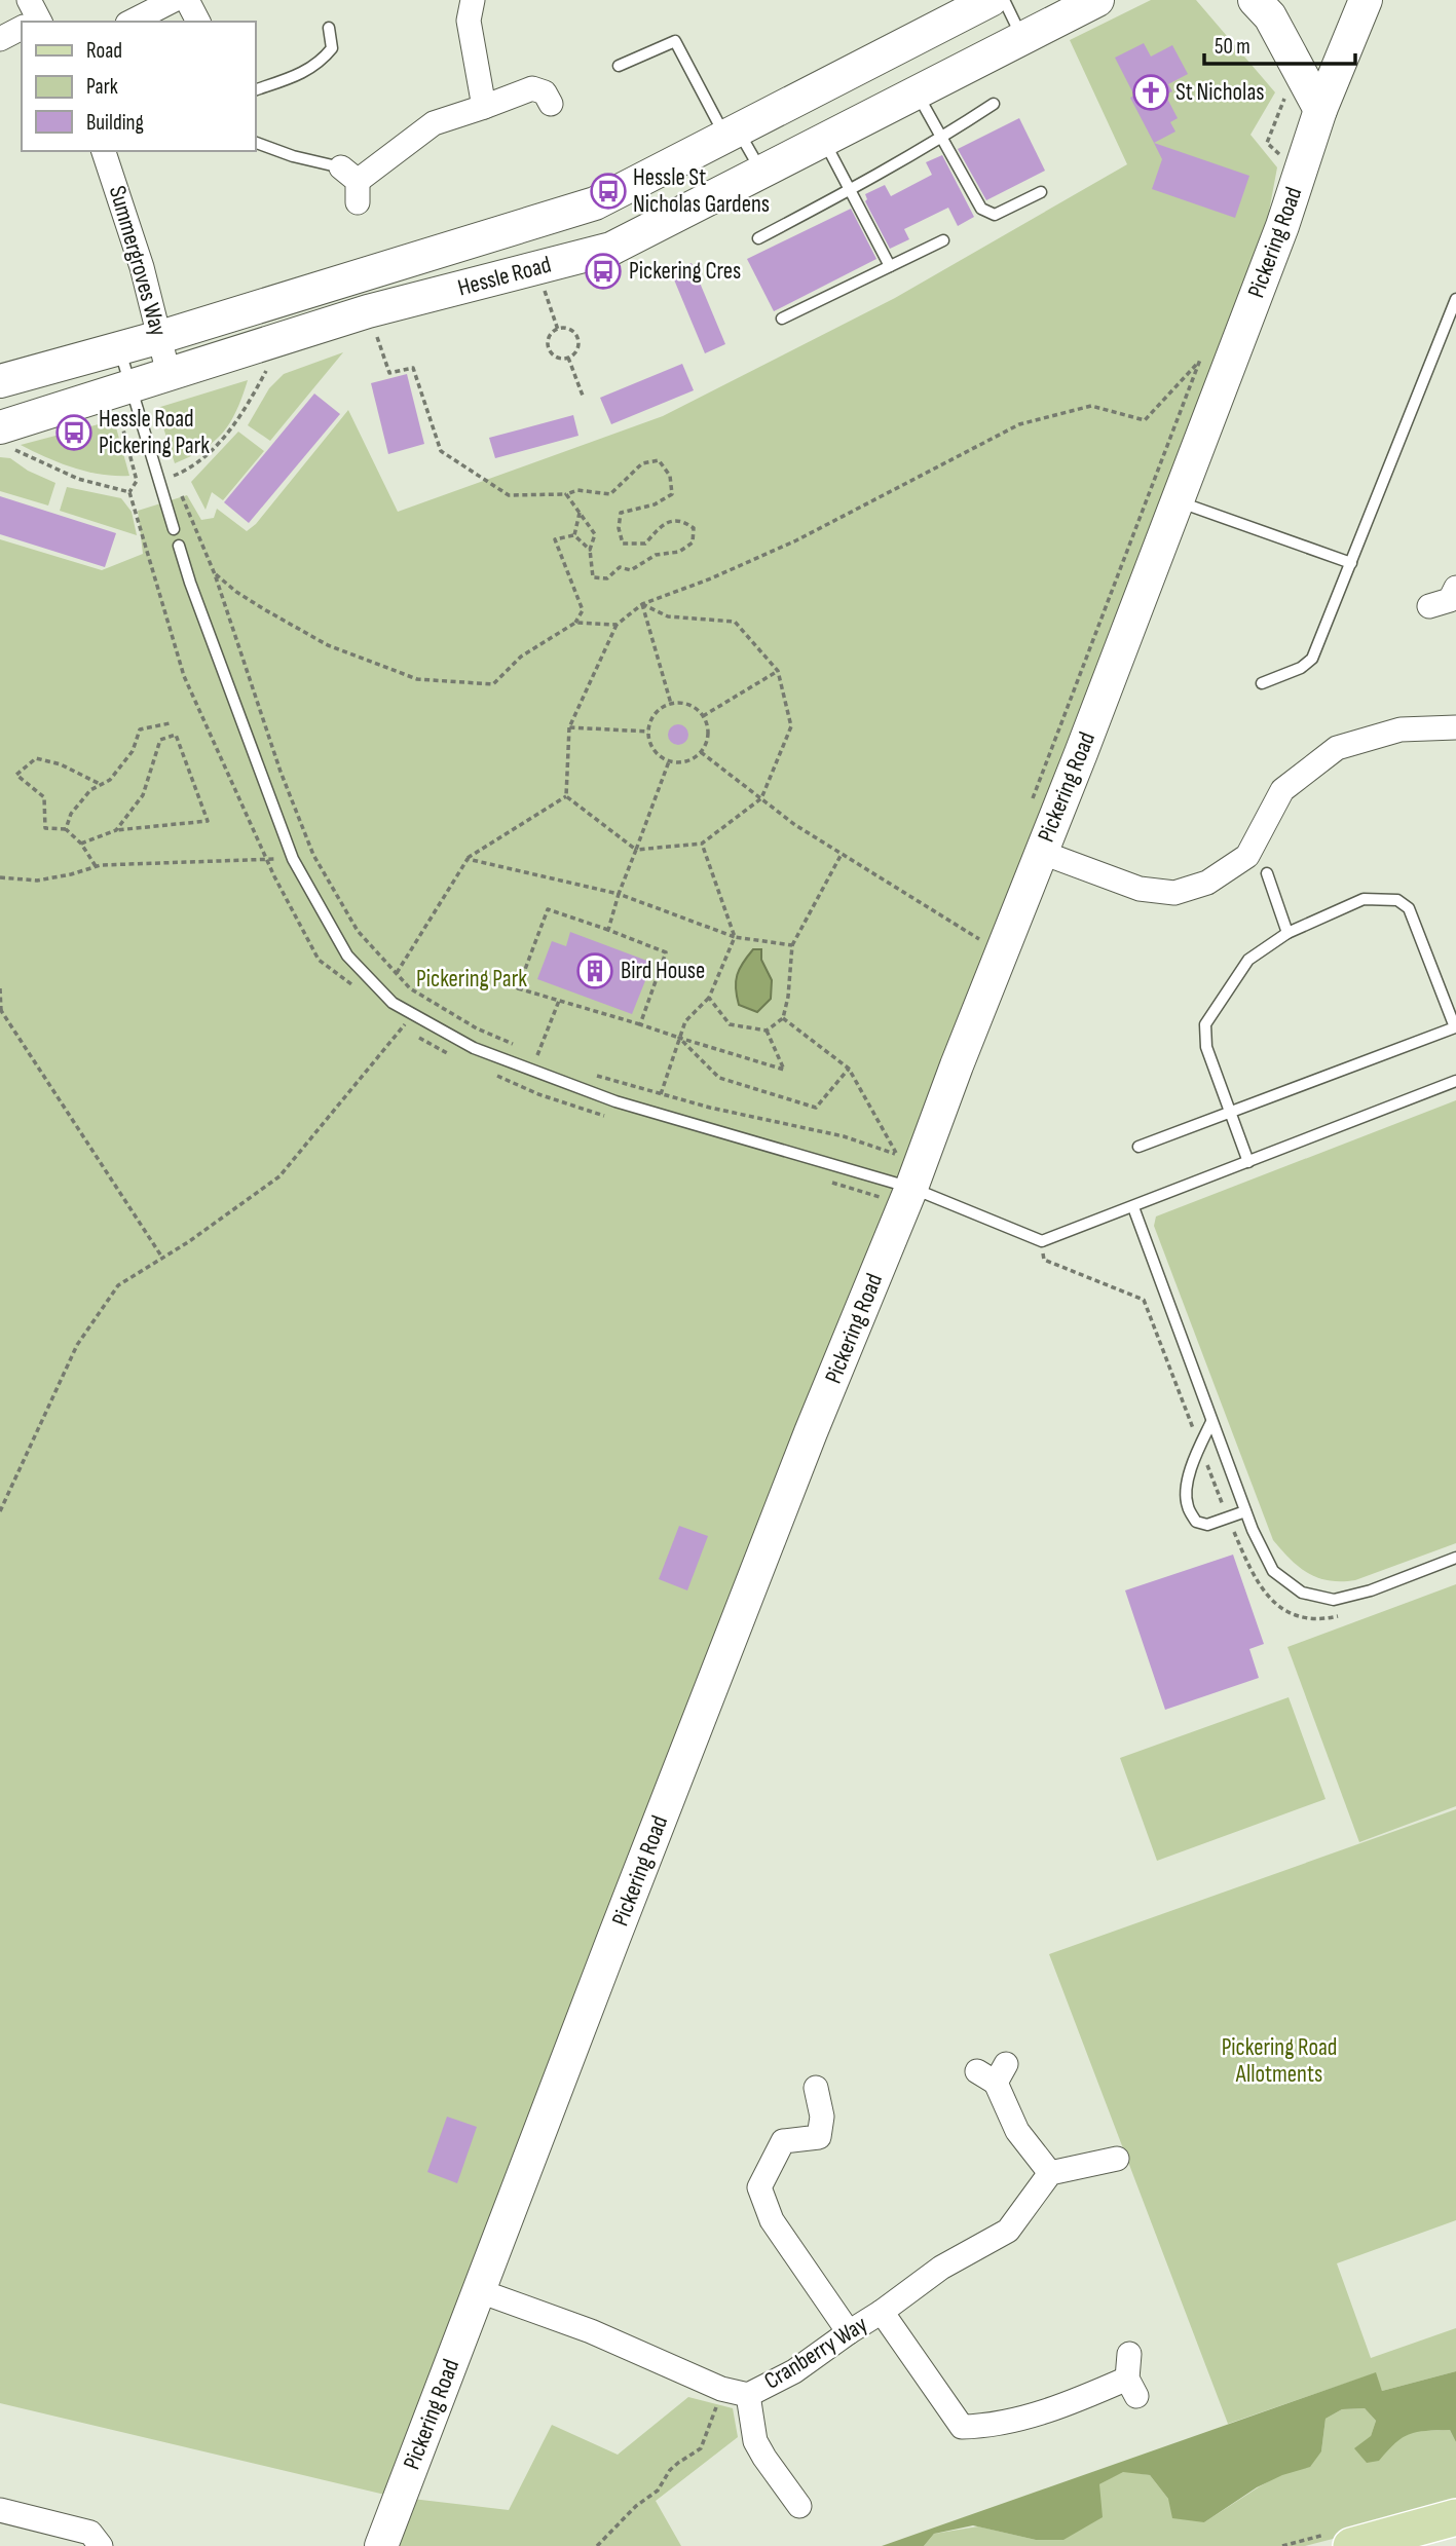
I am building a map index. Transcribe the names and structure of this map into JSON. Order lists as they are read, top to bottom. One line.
{"streets":{"street":["Pickering Road","Summergroves Way","Hessle Road","Cranberry Way"]},"crossings":[["Pickering Road","Cranberry Way"],["Summergroves Way","Hessle Road"]],"parks":["Pickering Park","Pickering Road Allotments"],"places":{"church":["St Nicholas"],"bus stop":["Hessle St Nicholas Gardens","Pickering Cres","Hessle Road Pickering Park"],"building":["Bird House"]},"legend":["Road","Park","Building"],"scale_bar":"50 m"}
